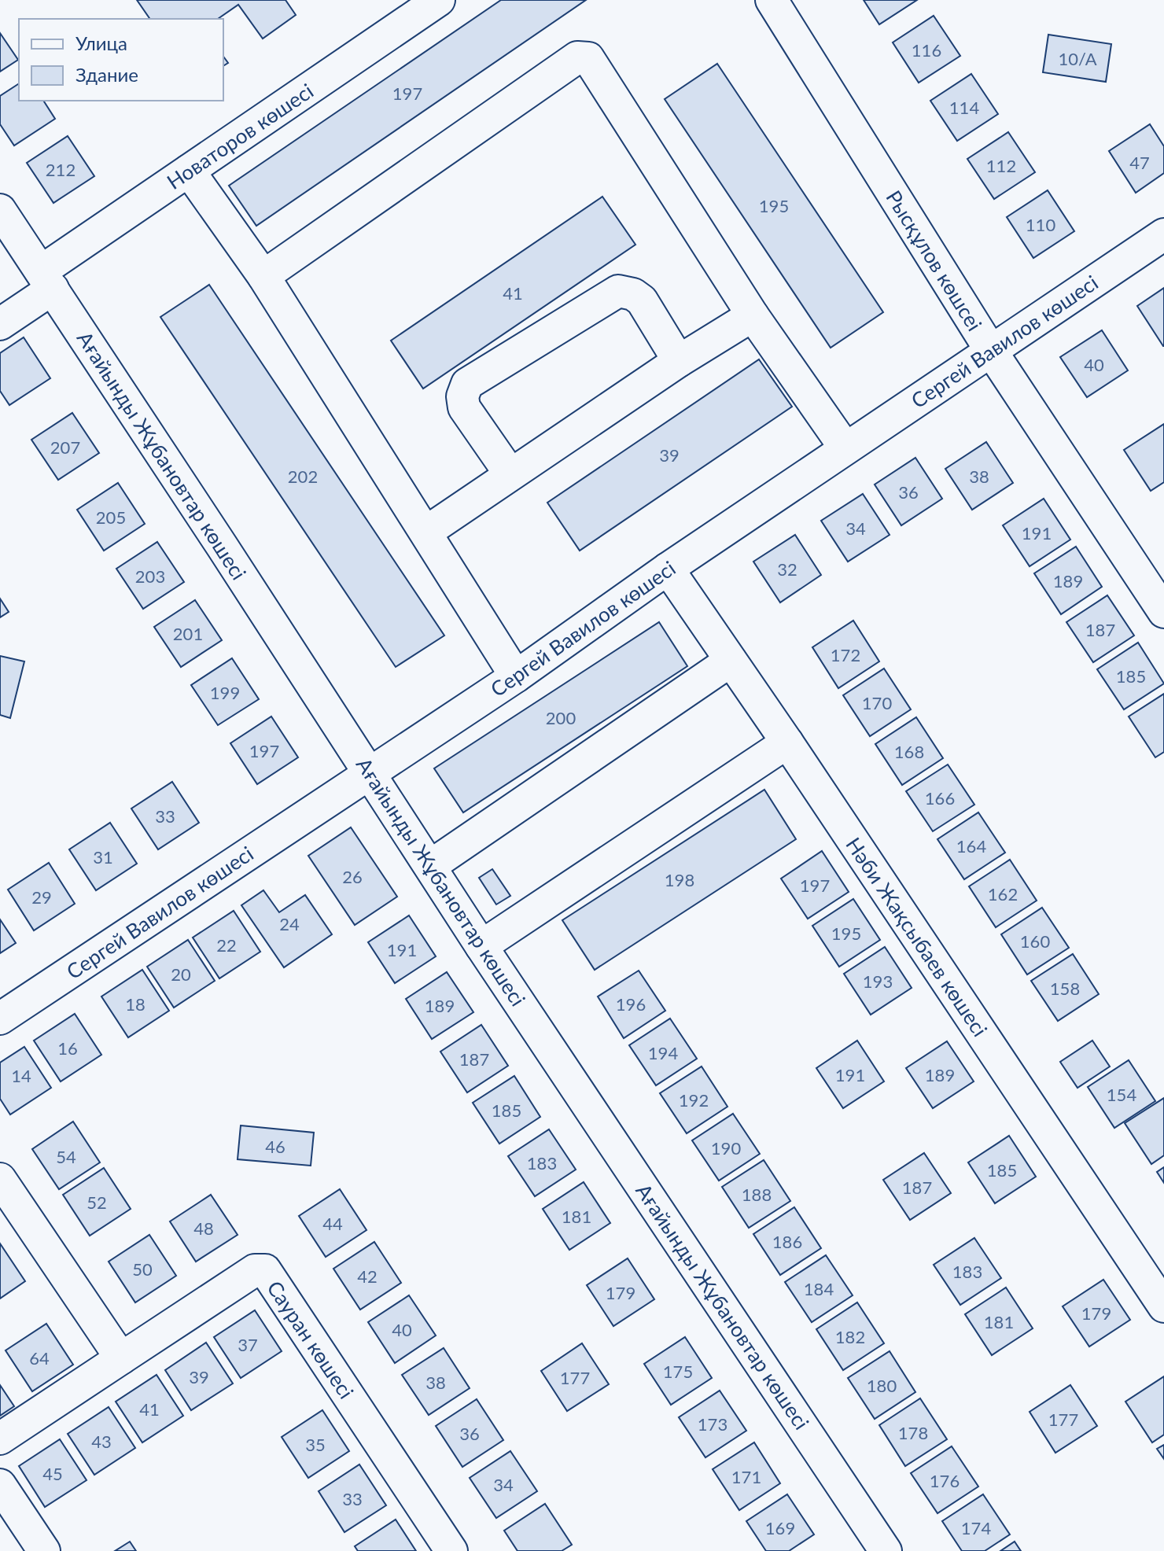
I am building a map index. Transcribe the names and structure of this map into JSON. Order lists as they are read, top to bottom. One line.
{"streets":{"street":["Новаторов көшесі","Рысқұлов көшсеі","Сергей Вавилов көшесі","Ағайынды Жұбановтар көшесі","Нәби Жақсыбаев көшесі","Сауран көшесі"]},"crossings":[["Новаторов көшесі","Ағайынды Жұбановтар көшесі"],["Рысқұлов көшсеі","Сергей Вавилов көшесі"],["Сергей Вавилов көшесі","Ағайынды Жұбановтар көшесі"],["Сергей Вавилов көшесі","Нәби Жақсыбаев көшесі"]],"house_numbers":["116","10/А","197","114","47","112","212","195","110","41","40","207","39","202","38","36","205","34","191","32","203","189","187","201","172","185","199","170","200","197","168","166","33","164","31","26","198","197","162","29","24","195","160","22","191","20","193","158","18","196","189","16","194","187","191","189","14","154","192","185","46","190","54","183","185","187","188","52","181","44","48","186","50","183","42","184","179","179","181","40","182","37","64","175","39","177","38","180","41","177","173","178","36","43","35","45","171","176","34","33","169","174"],"legend":["Улица","Здание"]}
